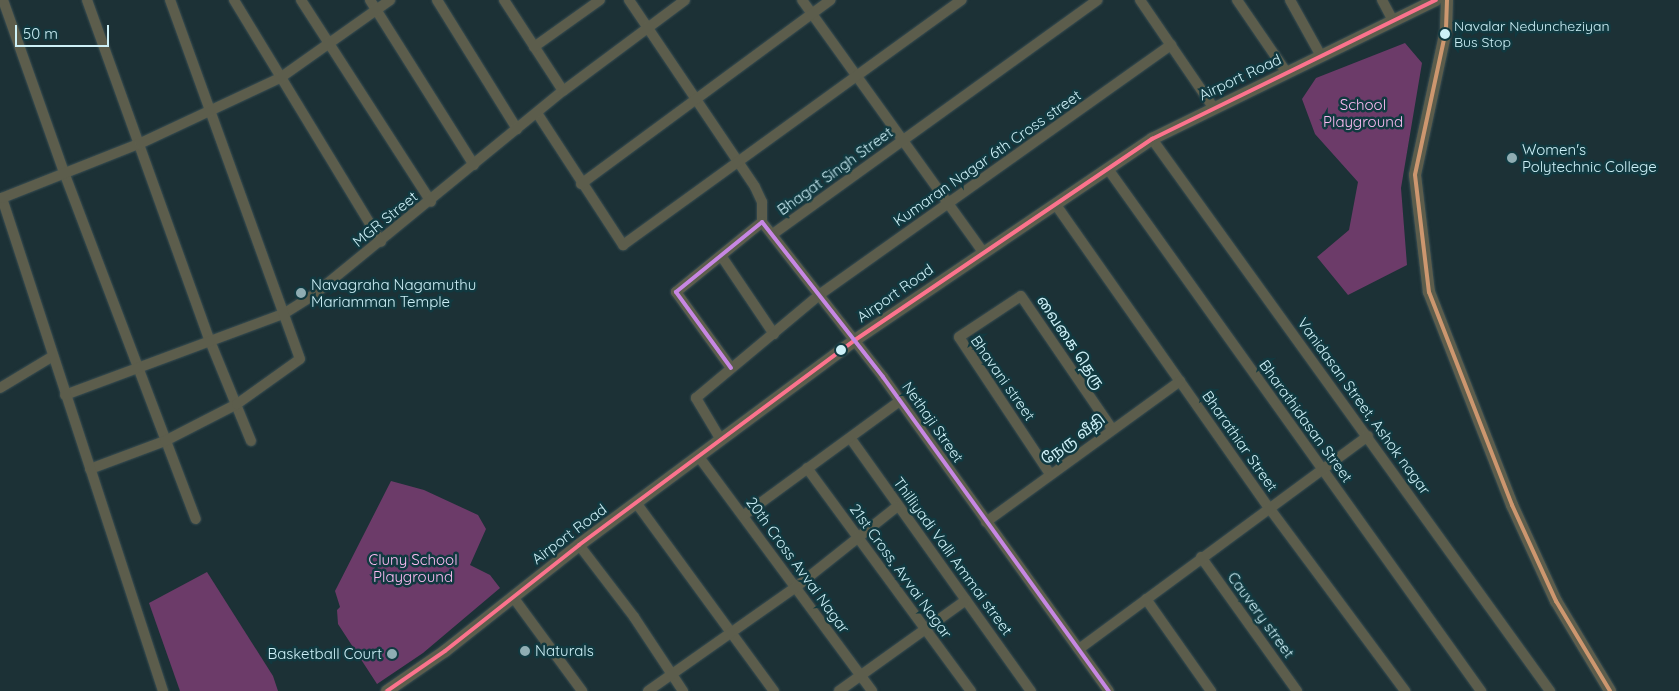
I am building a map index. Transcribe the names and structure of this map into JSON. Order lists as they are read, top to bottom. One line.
{"streets":{"street":["Airport Road","Kumaran Nagar 6th Cross street","Bhagat Singh Street","MGR Street","வைகை தெரு","Bhavani street","Vanidasan Street, Ashok nagar","Bharathidasan Street","Nethaji Street","நேரு வீதி","Bharathiar Street","Thilliyadi Valli Ammai street","20th Cross Avvai Nagar","21st Cross, Avvai Nagar","Cauvery street"]},"crossings":[["Airport Road","Bhagat Singh Street"],["Airport Road","Vanidasan Street, Ashok nagar"],["Airport Road","Bharathidasan Street"],["Airport Road","Nethaji Street"],["Airport Road","Bharathiar Street"],["Airport Road","20th Cross Avvai Nagar"],["Kumaran Nagar 6th Cross street","Bhagat Singh Street"],["Bhagat Singh Street","Nethaji Street"],["வைகை தெரு","Bhavani street"],["வைகை தெரு","நேரு வீதி"],["Bhavani street","நேரு வீதி"],["Nethaji Street","நேரு வீதி"],["நேரு வீதி","Bharathiar Street"]],"parks":["School Playground","Cluny School Playground"],"places":["Navalar Neduncheziyan Bus Stop","Women's Polytechnic College","Navagraha Nagamuthu Mariamman Temple","Naturals","Basketball Court"],"scale_bar":"50 m"}
